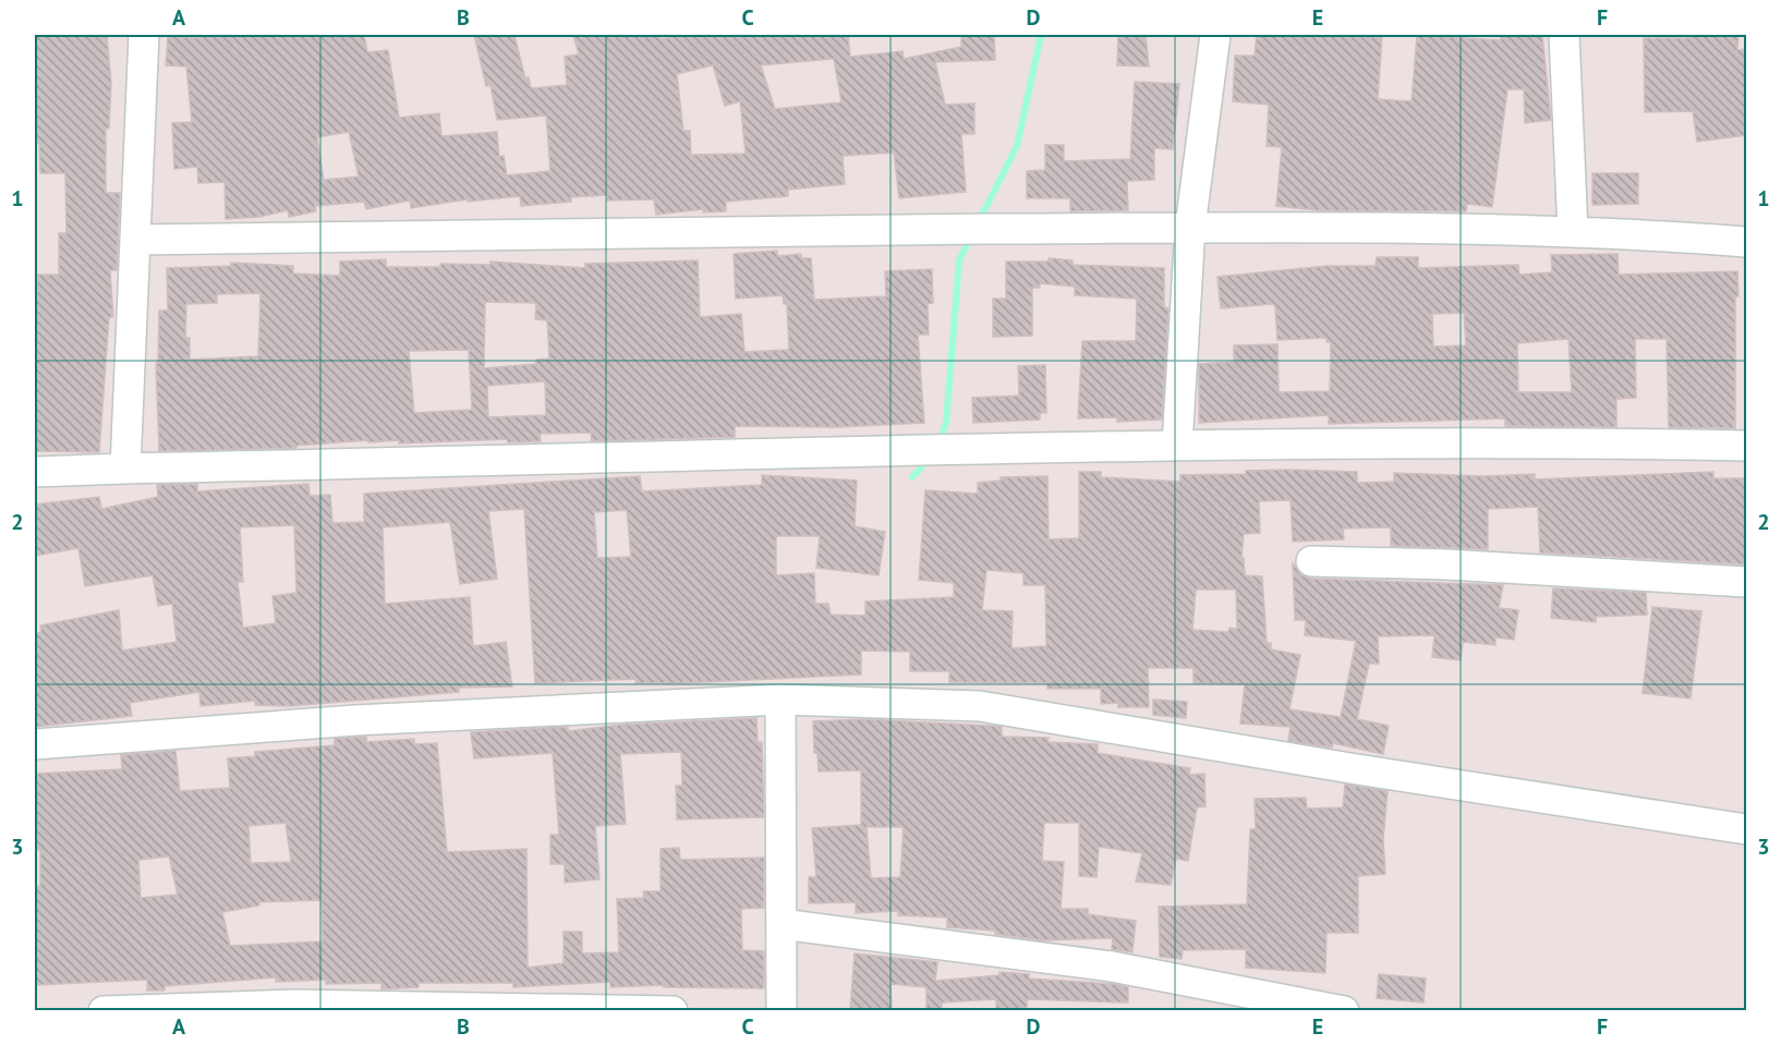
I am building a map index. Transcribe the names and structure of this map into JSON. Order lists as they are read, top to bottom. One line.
{"grid":{"columns":["A","B","C","D","E","F"],"rows":["1","2","3"]}}
